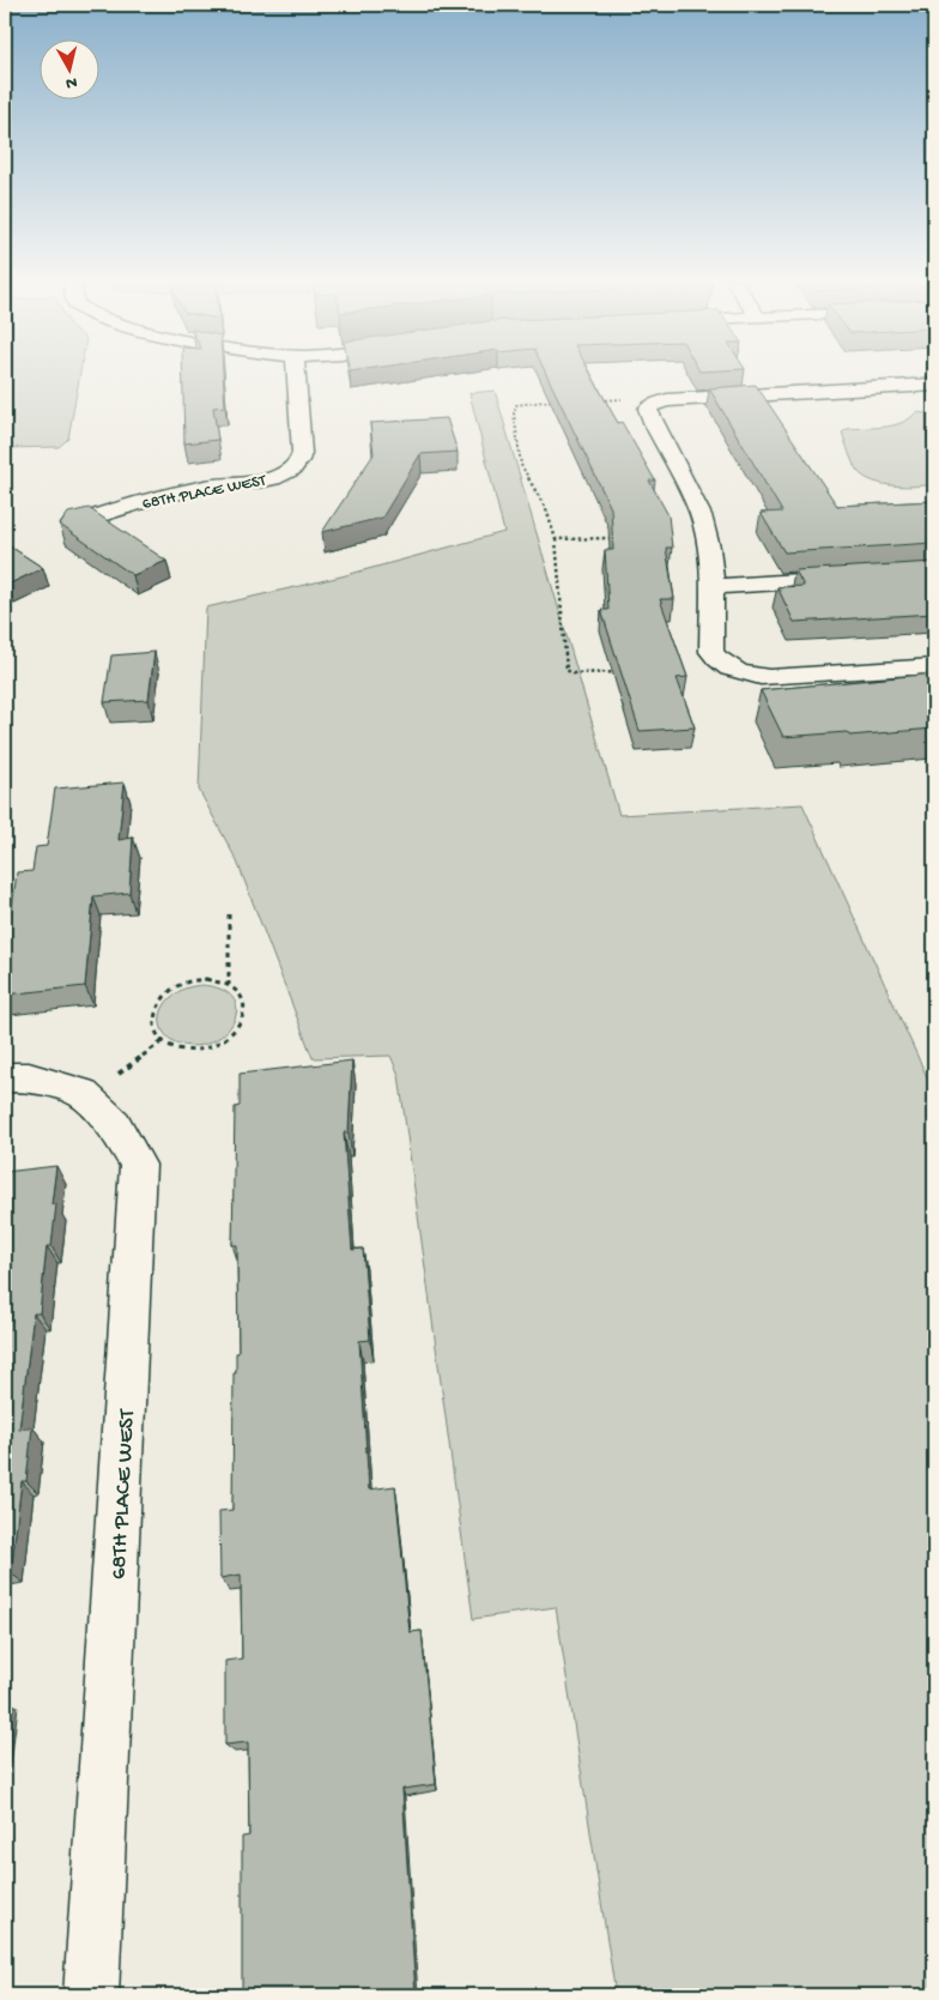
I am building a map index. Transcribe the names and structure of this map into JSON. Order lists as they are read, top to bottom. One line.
{"streets":{"street":["68TH PLACE WEST"]},"north":"bottom"}
